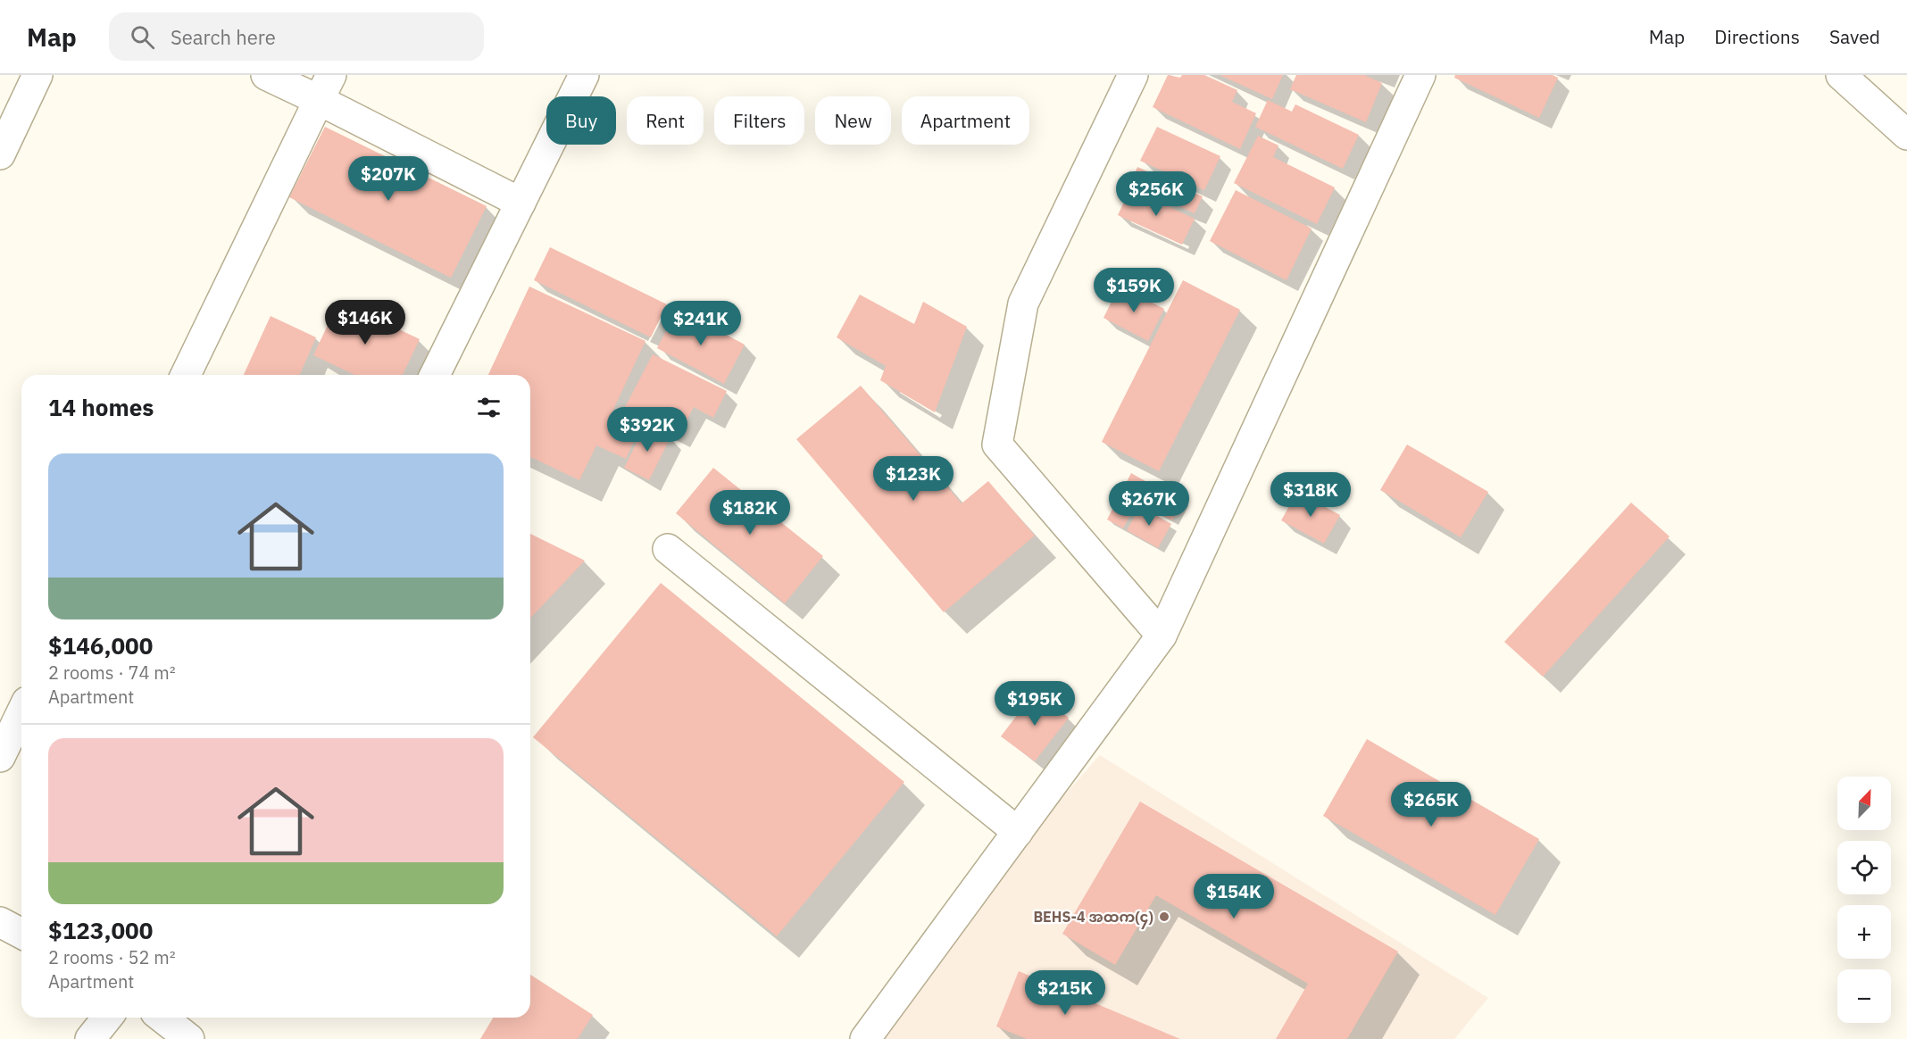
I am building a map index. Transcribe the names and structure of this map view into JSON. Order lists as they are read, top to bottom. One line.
{"places":["BEHS-4 အထက(၄)"],"north":"top right","page":{"header":"Map","search":"Search here","nav":["Map","Directions","Saved"],"chip":["Buy","Rent","Filters","New","Apartment"],"price":["$207K","$256K","$159K","$146K","$241K","$392K","$123K","$318K","$267K","$182K","$195K","$265K","$154K","$215K"],"heading":"14 homes","list":[{"name":"$146,000","note":"2 rooms · 74 m² · Apartment"},{"name":"$123,000","note":"2 rooms · 52 m² · Apartment"}],"map_buttons":["+","−"]}}
